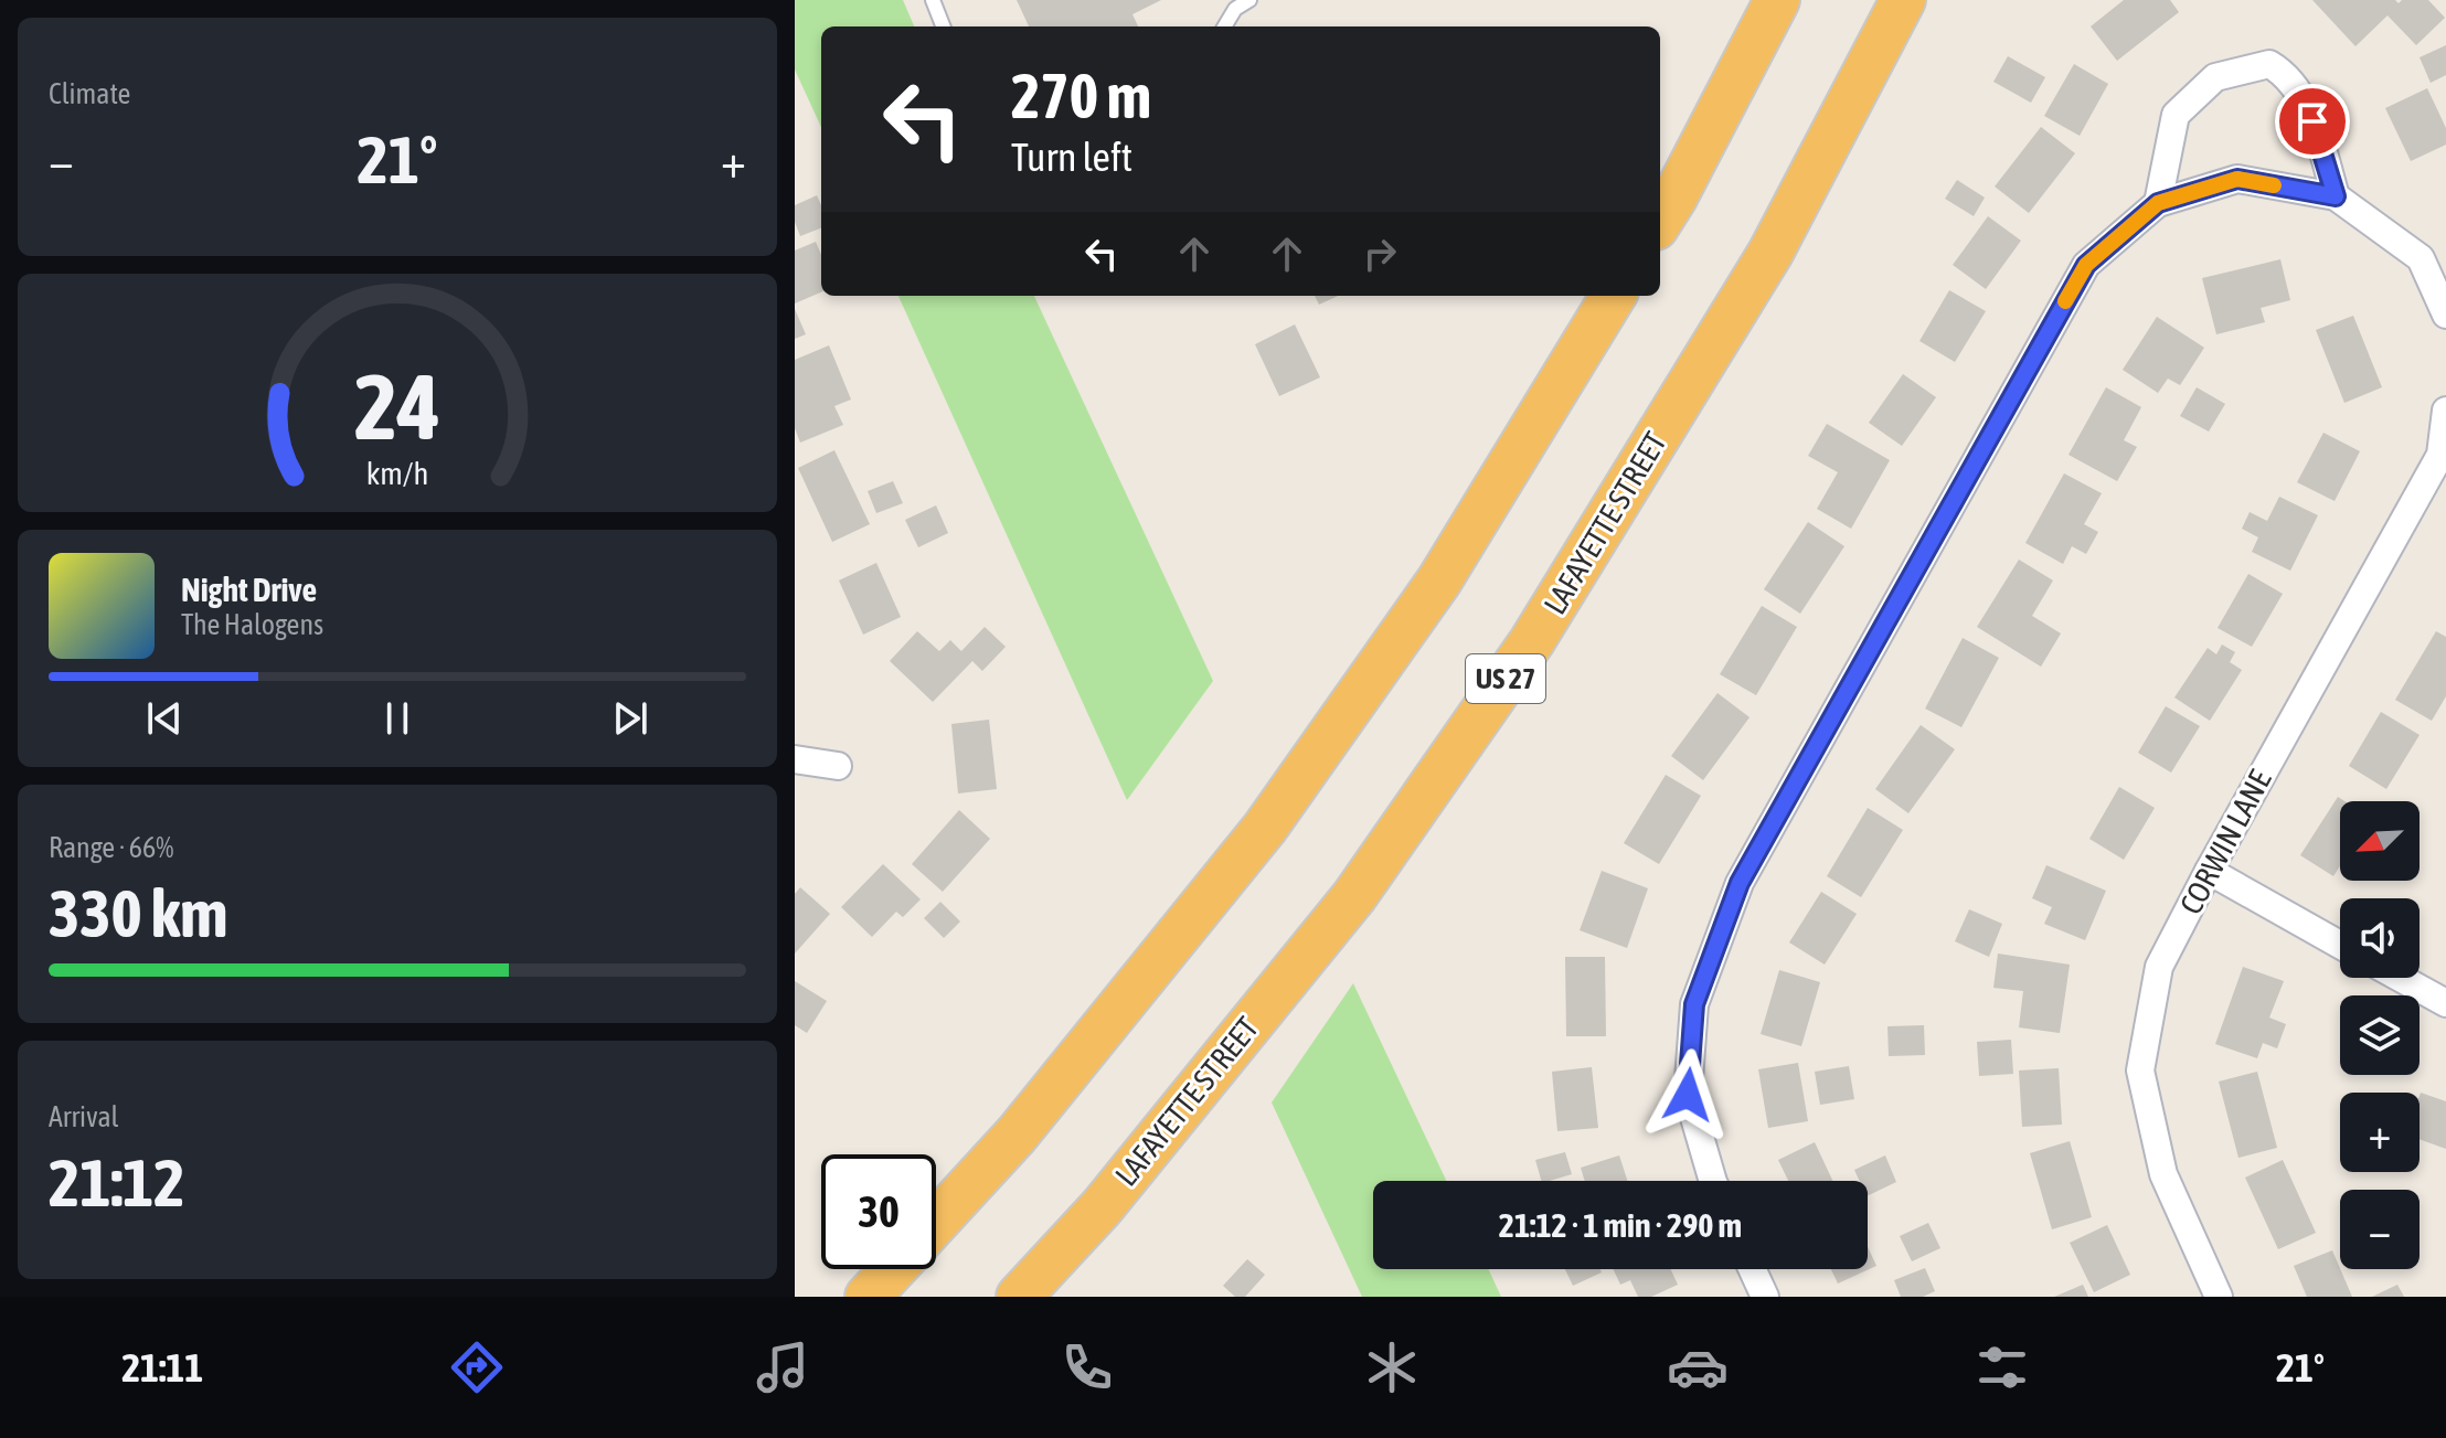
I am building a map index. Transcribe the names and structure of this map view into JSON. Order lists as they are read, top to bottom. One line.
{"streets":{"highway":["LAFAYETTE STREET","US 27"],"street":["CORWIN LANE"]},"north":"bottom left","page":{"tile":["Climate",["Range · 66%","330 km"],["Arrival","21:12"]],"turn":["270 m","Turn left"],"heat":["−","21°","+"],"song":["Night Drive","The Halogens"],"map_buttons":["+","−"],"limit":"30","trip":"21:12 · 1 min · 290 m","tabs":["21:11","21°"],"gauge":["24","km/h"]}}
